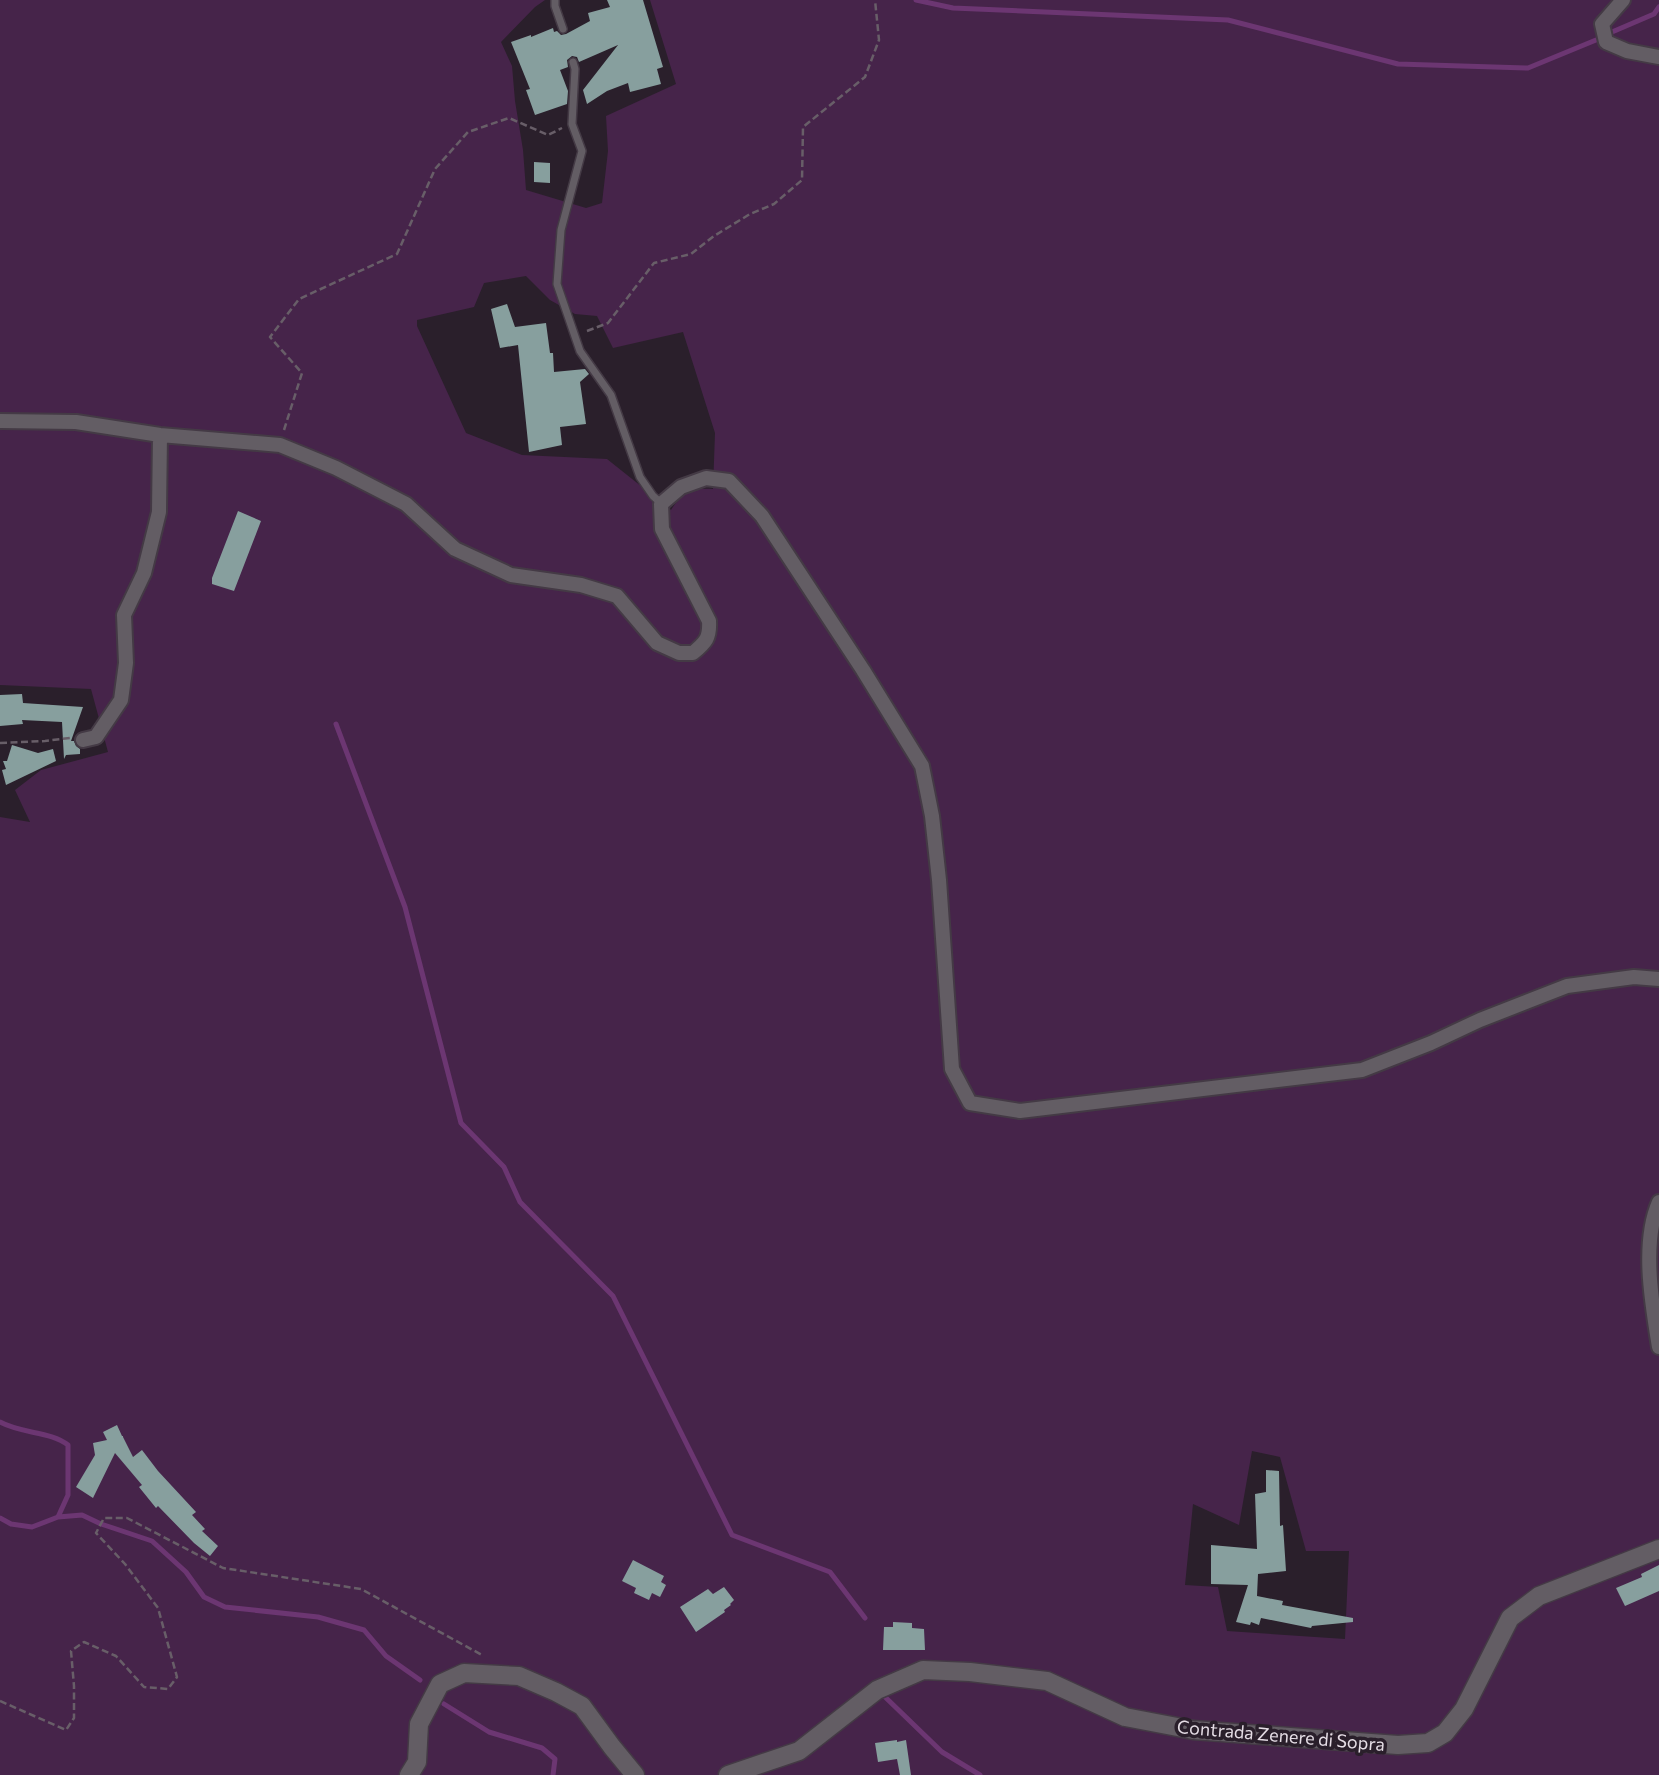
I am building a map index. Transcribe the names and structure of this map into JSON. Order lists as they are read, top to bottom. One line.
{"streets":{"street":["Contrada Zenere di Sopra"]}}
